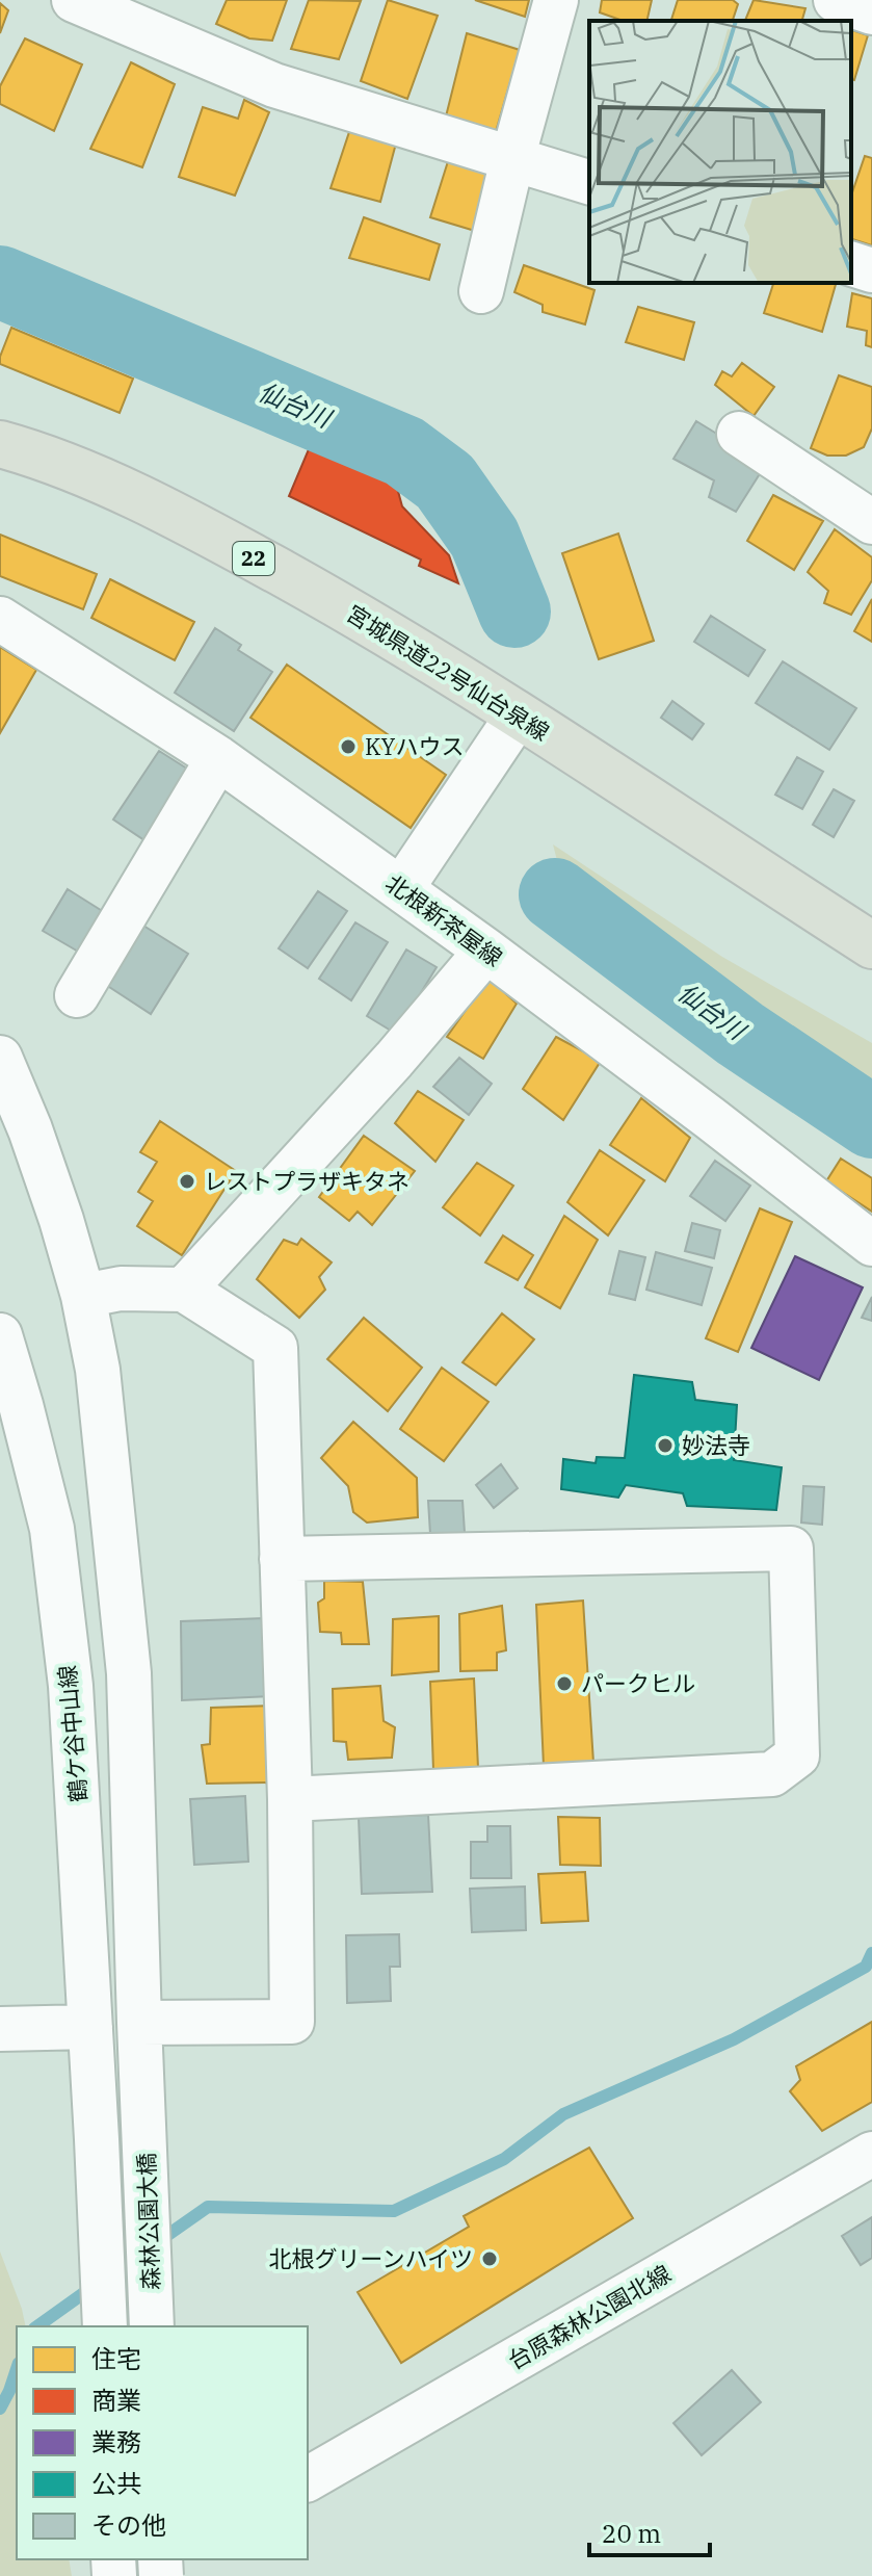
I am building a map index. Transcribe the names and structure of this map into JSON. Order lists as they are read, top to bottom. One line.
{"streets":{"main road":["22","宮城県道22号仙台泉線"],"street":["北根新茶屋線","鶴ケ谷中山線","森林公園大橋","台原森林公園北線"]},"crossings":[["鶴ケ谷中山線","森林公園大橋"]],"water":["仙台川"],"places":["KYハウス","レストプラザキタネ","妙法寺","パークヒル","北根グリーンハイツ"],"legend":["住宅","商業","業務","公共","その他"],"scale_bar":"20 m"}
